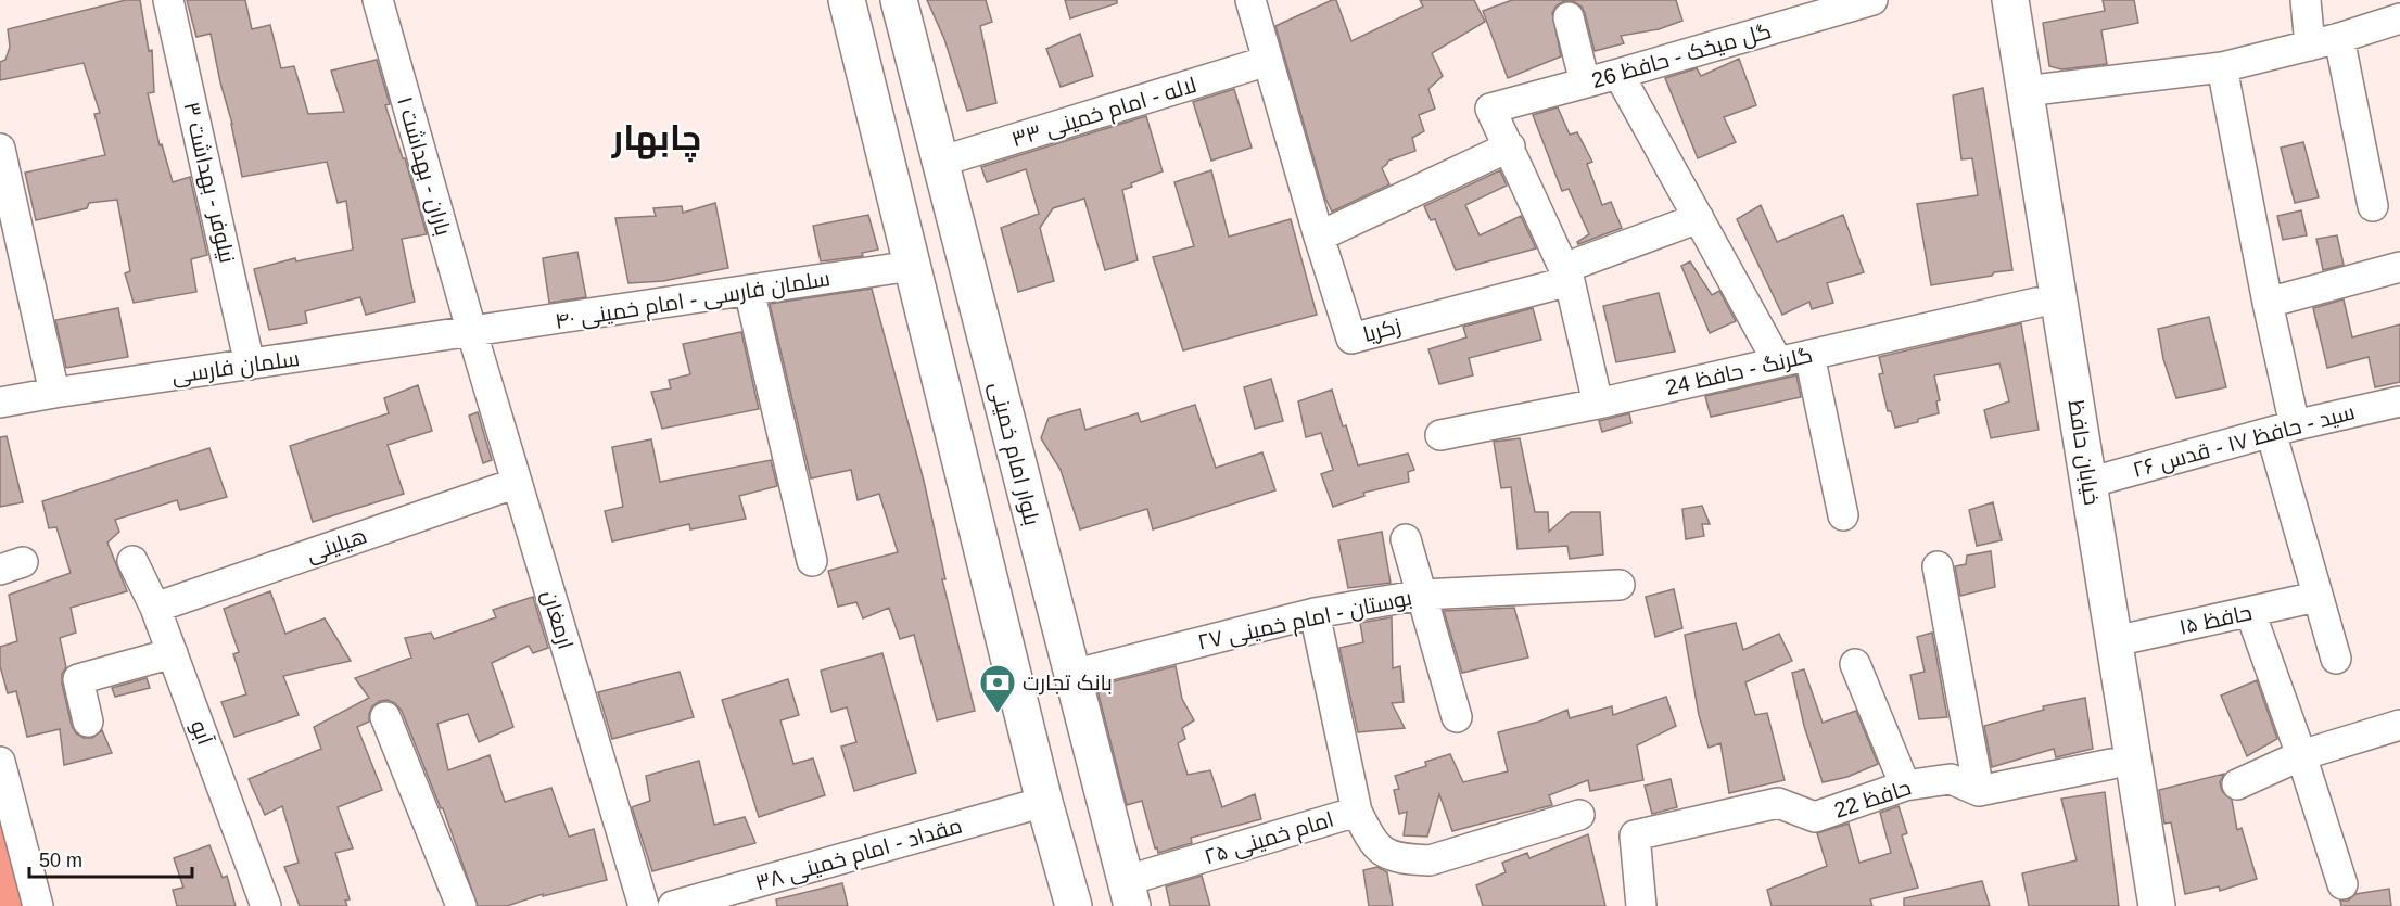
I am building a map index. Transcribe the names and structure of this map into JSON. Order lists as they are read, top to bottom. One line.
{"streets":{"main road":["خیابان حافظ","بلوار امام خمینی"],"street":["گل میخک - حافظ 26","لاله - امام خمینی ۳۳","باران - بهداشت ۱","نیلوفر - بهداشت ۳","سلمان فارسی - امام خمینی ۴۰","زکریا","سلمان فارسی","گلرنگ - حافظ 24","سید - حافظ ۱۷ - قدس ۲۶","هیلینی","ارمغان","بوستان - امام خمینی ۲۷","حافظ ۱۵","آبو","حافظ 22","امام خمینی ۲۵","مقداد - امام خمینی ۳۸"]},"crossings":[["لاله - امام خمینی ۳۳","زکریا"],["لاله - امام خمینی ۳۳","بلوار امام خمینی"],["باران - بهداشت ۱","سلمان فارسی - امام خمینی ۴۰"],["باران - بهداشت ۱","سلمان فارسی"],["باران - بهداشت ۱","ارمغان"],["نیلوفر - بهداشت ۳","سلمان فارسی"],["سلمان فارسی - امام خمینی ۴۰","سلمان فارسی"],["سلمان فارسی - امام خمینی ۴۰","ارمغان"],["سلمان فارسی","ارمغان"],["گلرنگ - حافظ 24","خیابان حافظ"],["سید - حافظ ۱۷ - قدس ۲۶","خیابان حافظ"],["خیابان حافظ","حافظ ۱۵"],["بلوار امام خمینی","بوستان - امام خمینی ۲۷"],["بلوار امام خمینی","امام خمینی ۲۵"],["هیلینی","ارمغان"],["هیلینی","آبو"]],"districts":["چابهار"],"places":{"bank":["بانک تجارت"]},"scale_bar":"50 m"}
